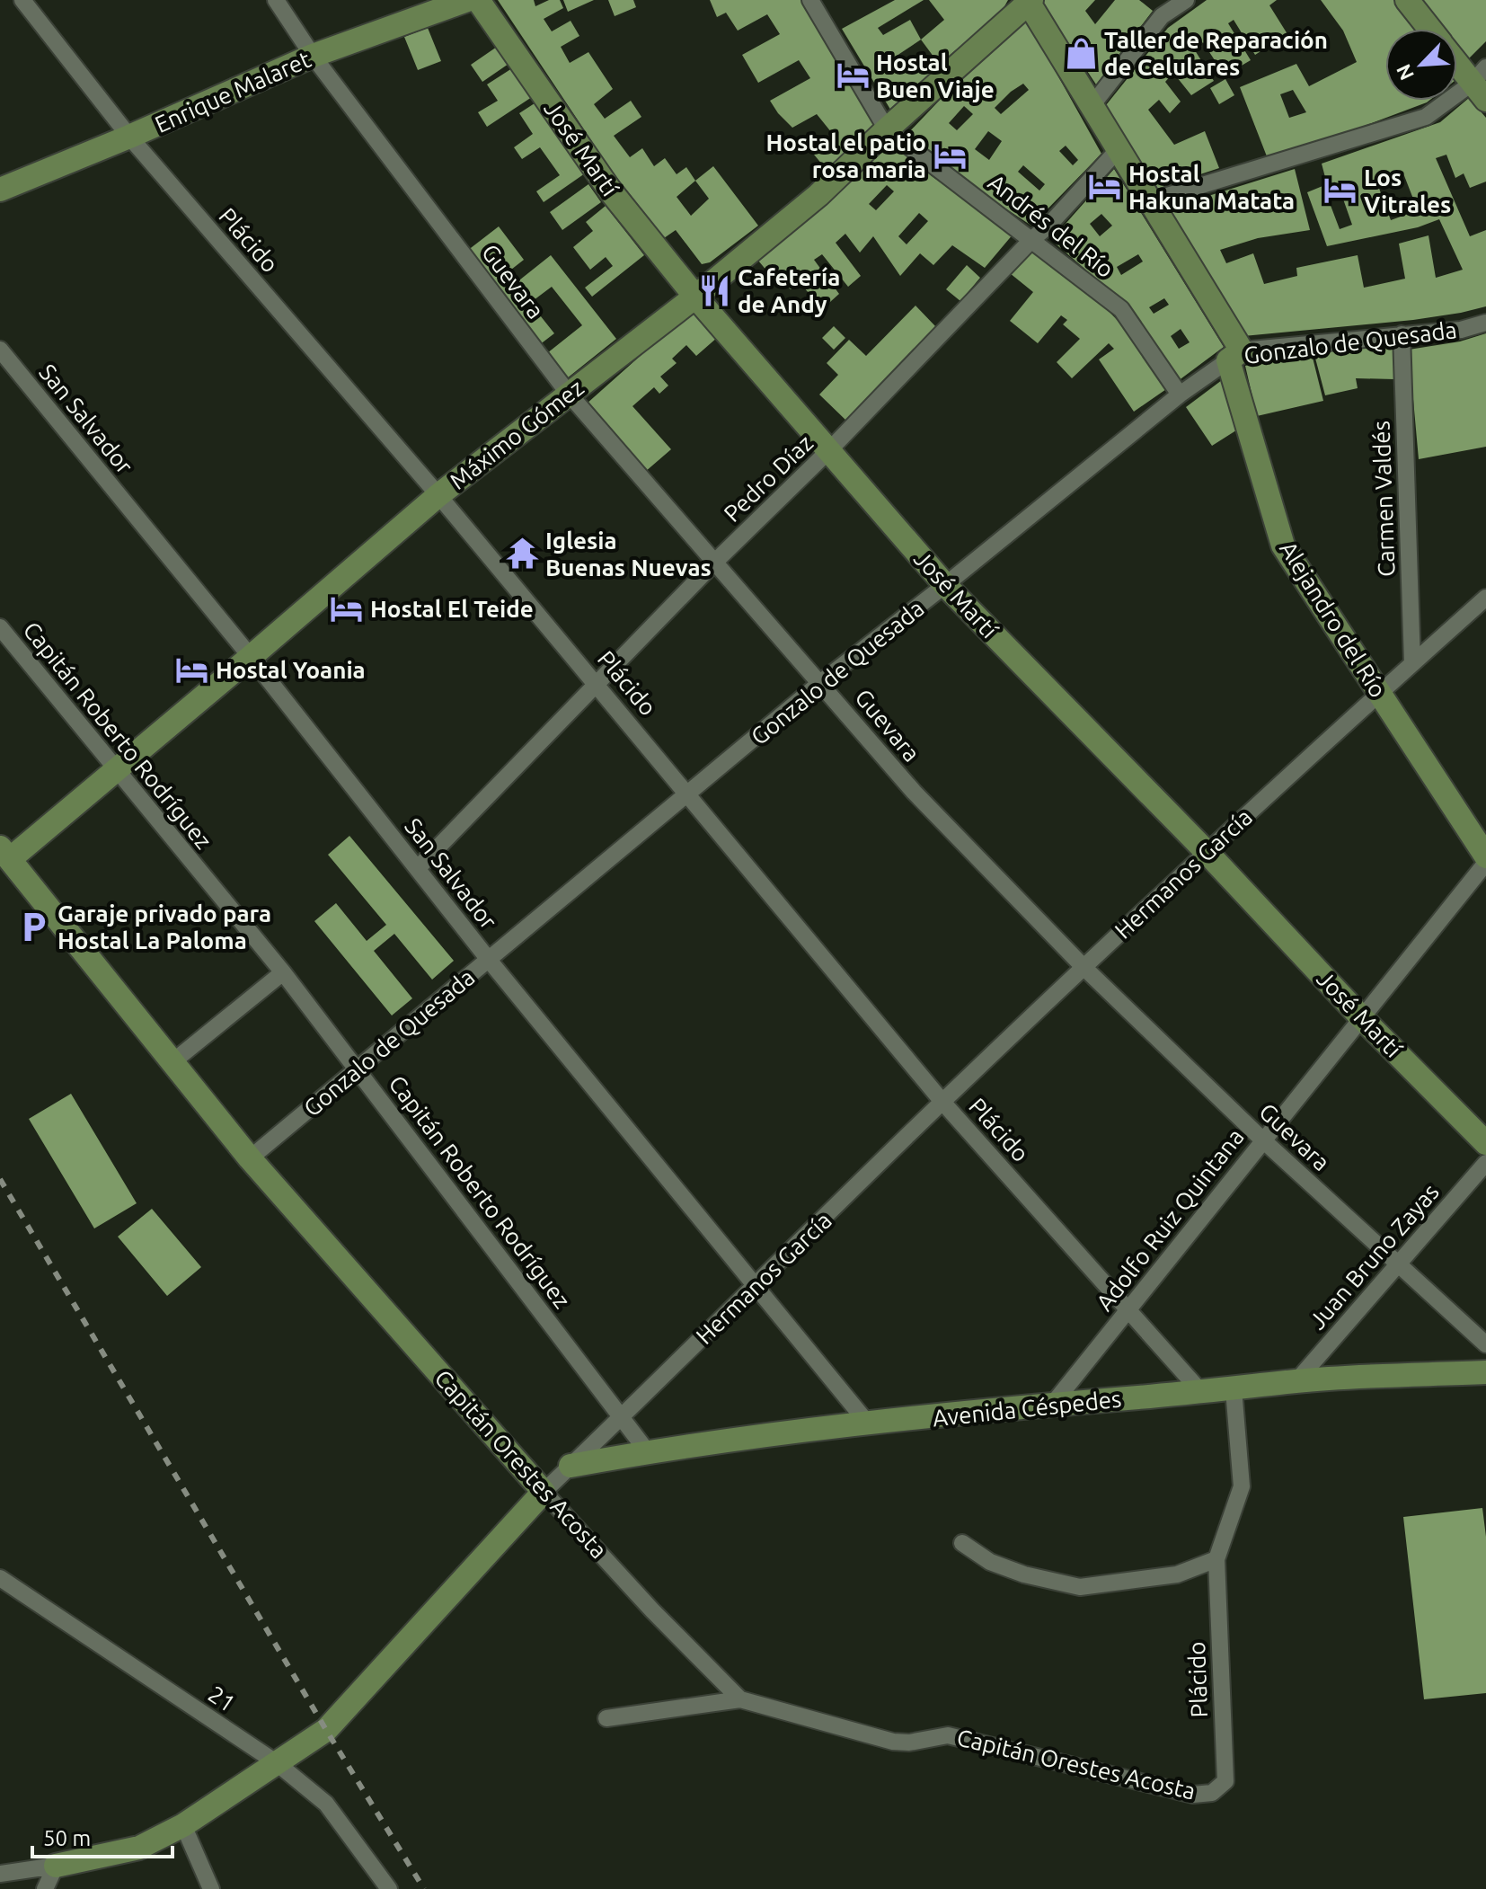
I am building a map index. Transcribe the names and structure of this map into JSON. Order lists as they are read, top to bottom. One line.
{"streets":{"street":["Enrique Malaret","José Martí","Andrés del Río","Plácido","Guevara","Gonzalo de Quesada","San Salvador","Máximo Gómez","Pedro Díaz","Carmen Valdés","Alejandro del Río","Capitán Roberto Rodríguez","Hermanos García","Adolfo Ruiz Quintana","Juan Bruno Zayas","Avenida Céspedes","Capitán Orestes Acosta","21"]},"crossings":[["Enrique Malaret","Plácido"],["Enrique Malaret","Guevara"],["José Martí","Gonzalo de Quesada"],["José Martí","Máximo Gómez"],["José Martí","Pedro Díaz"],["José Martí","Hermanos García"],["José Martí","Adolfo Ruiz Quintana"],["Andrés del Río","Gonzalo de Quesada"],["Andrés del Río","Máximo Gómez"],["Andrés del Río","Pedro Díaz"],["Plácido","Gonzalo de Quesada"],["Plácido","Máximo Gómez"],["Plácido","Pedro Díaz"],["Plácido","Hermanos García"],["Plácido","Adolfo Ruiz Quintana"],["Plácido","Avenida Céspedes"],["Plácido","Capitán Orestes Acosta"],["Guevara","Gonzalo de Quesada"],["Guevara","Máximo Gómez"],["Guevara","Pedro Díaz"],["Guevara","Hermanos García"],["Guevara","Adolfo Ruiz Quintana"],["Guevara","Juan Bruno Zayas"],["Gonzalo de Quesada","San Salvador"],["Gonzalo de Quesada","Carmen Valdés"],["Gonzalo de Quesada","Alejandro del Río"],["Gonzalo de Quesada","Capitán Roberto Rodríguez"],["Gonzalo de Quesada","Capitán Orestes Acosta"],["San Salvador","Máximo Gómez"],["San Salvador","Pedro Díaz"],["San Salvador","Hermanos García"],["San Salvador","Avenida Céspedes"],["Máximo Gómez","Alejandro del Río"],["Máximo Gómez","Capitán Roberto Rodríguez"],["Máximo Gómez","Capitán Orestes Acosta"],["Pedro Díaz","Alejandro del Río"],["Carmen Valdés","Hermanos García"],["Alejandro del Río","Hermanos García"],["Capitán Roberto Rodríguez","Hermanos García"],["Capitán Roberto Rodríguez","Avenida Céspedes"],["Hermanos García","Avenida Céspedes"],["Hermanos García","Capitán Orestes Acosta"],["Hermanos García","21"],["Adolfo Ruiz Quintana","Avenida Céspedes"],["Juan Bruno Zayas","Avenida Céspedes"]],"places":{"shop":["Taller de Reparación de Celulares"],"hotel":["Hostal Buen Viaje","Hostal el patio rosa maria","Hostal Hakuna Matata","Los Vitrales","Hostal El Teide","Hostal Yoania"],"restaurant":["Cafetería de Andy"],"temple":["Iglesia Buenas Nuevas"],"parking":["Garaje privado para Hostal La Paloma"]},"scale_bar":"50 m","north":"bottom left"}
